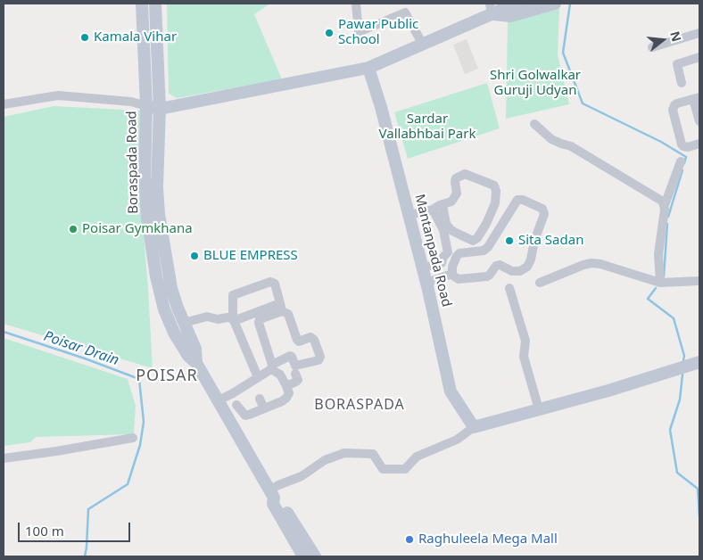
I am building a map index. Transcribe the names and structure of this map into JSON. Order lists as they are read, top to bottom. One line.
{"streets":{"street":["Boraspada Road","Mantanpada Road"]},"districts":["POISAR","BORASPADA"],"water":["Poisar Drain"],"parks":["Shri Golwalkar Guruji Udyan","Sardar Vallabhbai Park"],"places":["Pawar Public School","Kamala Vihar","Poisar Gymkhana","Sita Sadan","BLUE EMPRESS","Raghuleela Mega Mall"],"scale_bar":"100 m","north":"right"}
